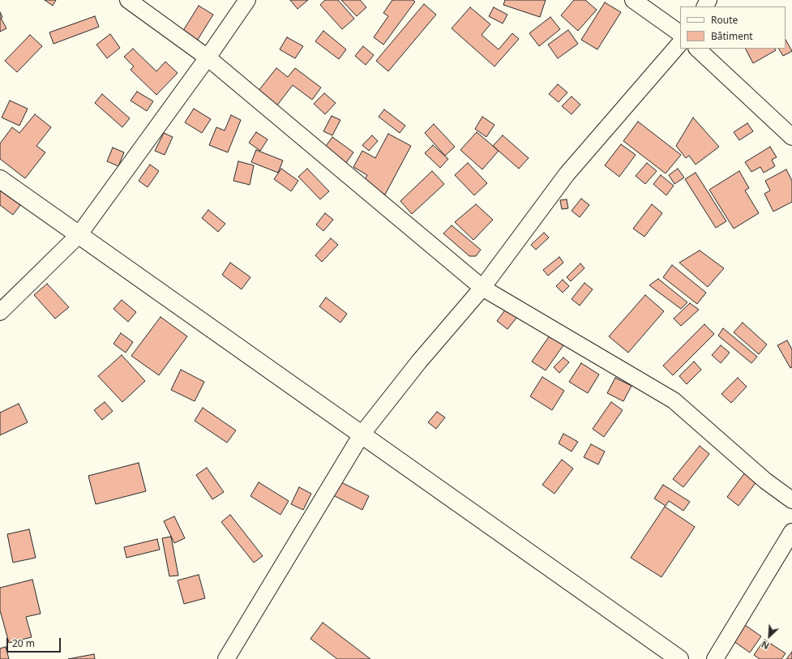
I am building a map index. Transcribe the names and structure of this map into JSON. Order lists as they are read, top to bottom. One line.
{"legend":["Route","Bâtiment"],"scale_bar":"20 m","north":"bottom left"}
